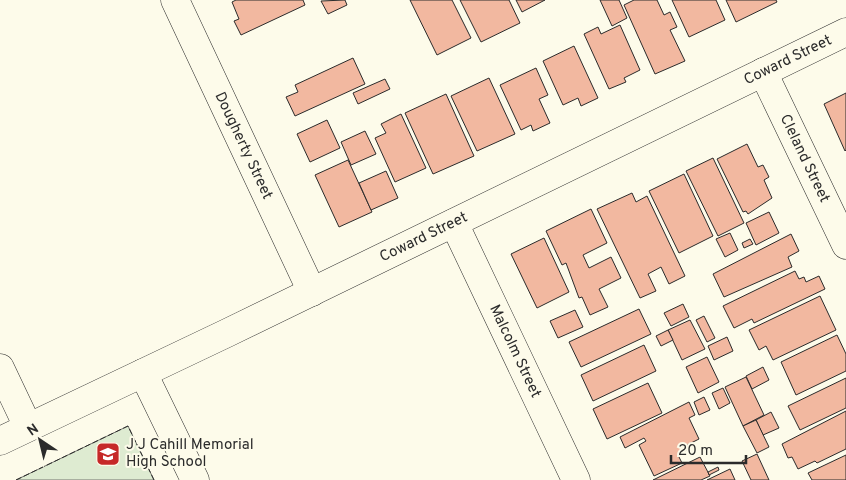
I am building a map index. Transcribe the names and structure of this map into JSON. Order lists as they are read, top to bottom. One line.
{"streets":{"street":["Coward Street","Dougherty Street","Cleland Street","Malcolm Street"]},"crossings":[["Coward Street","Dougherty Street"],["Coward Street","Cleland Street"],["Coward Street","Malcolm Street"]],"places":{"school or university":["J J Cahill Memorial High School"]},"scale_bar":"20 m","north":"top left"}
